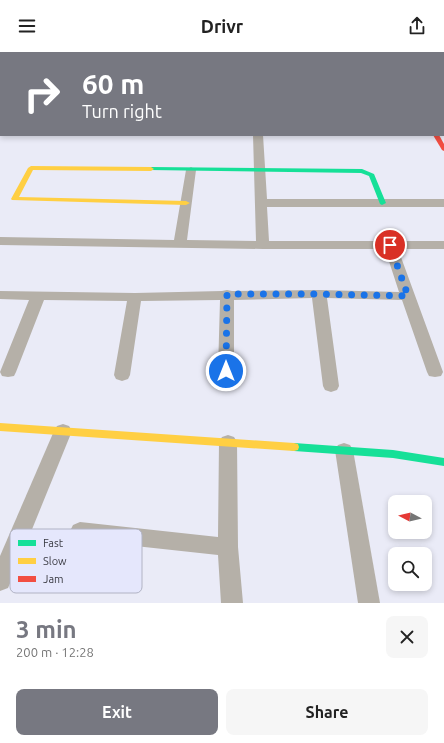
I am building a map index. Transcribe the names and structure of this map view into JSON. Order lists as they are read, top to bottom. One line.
{"legend":["Fast","Slow","Jam"],"north":"left","page":{"header":"Drivr","turn":["60 m","Turn right"],"heading":["3 min","200 m · 12:28"],"buttons":["Exit","Share"]}}
